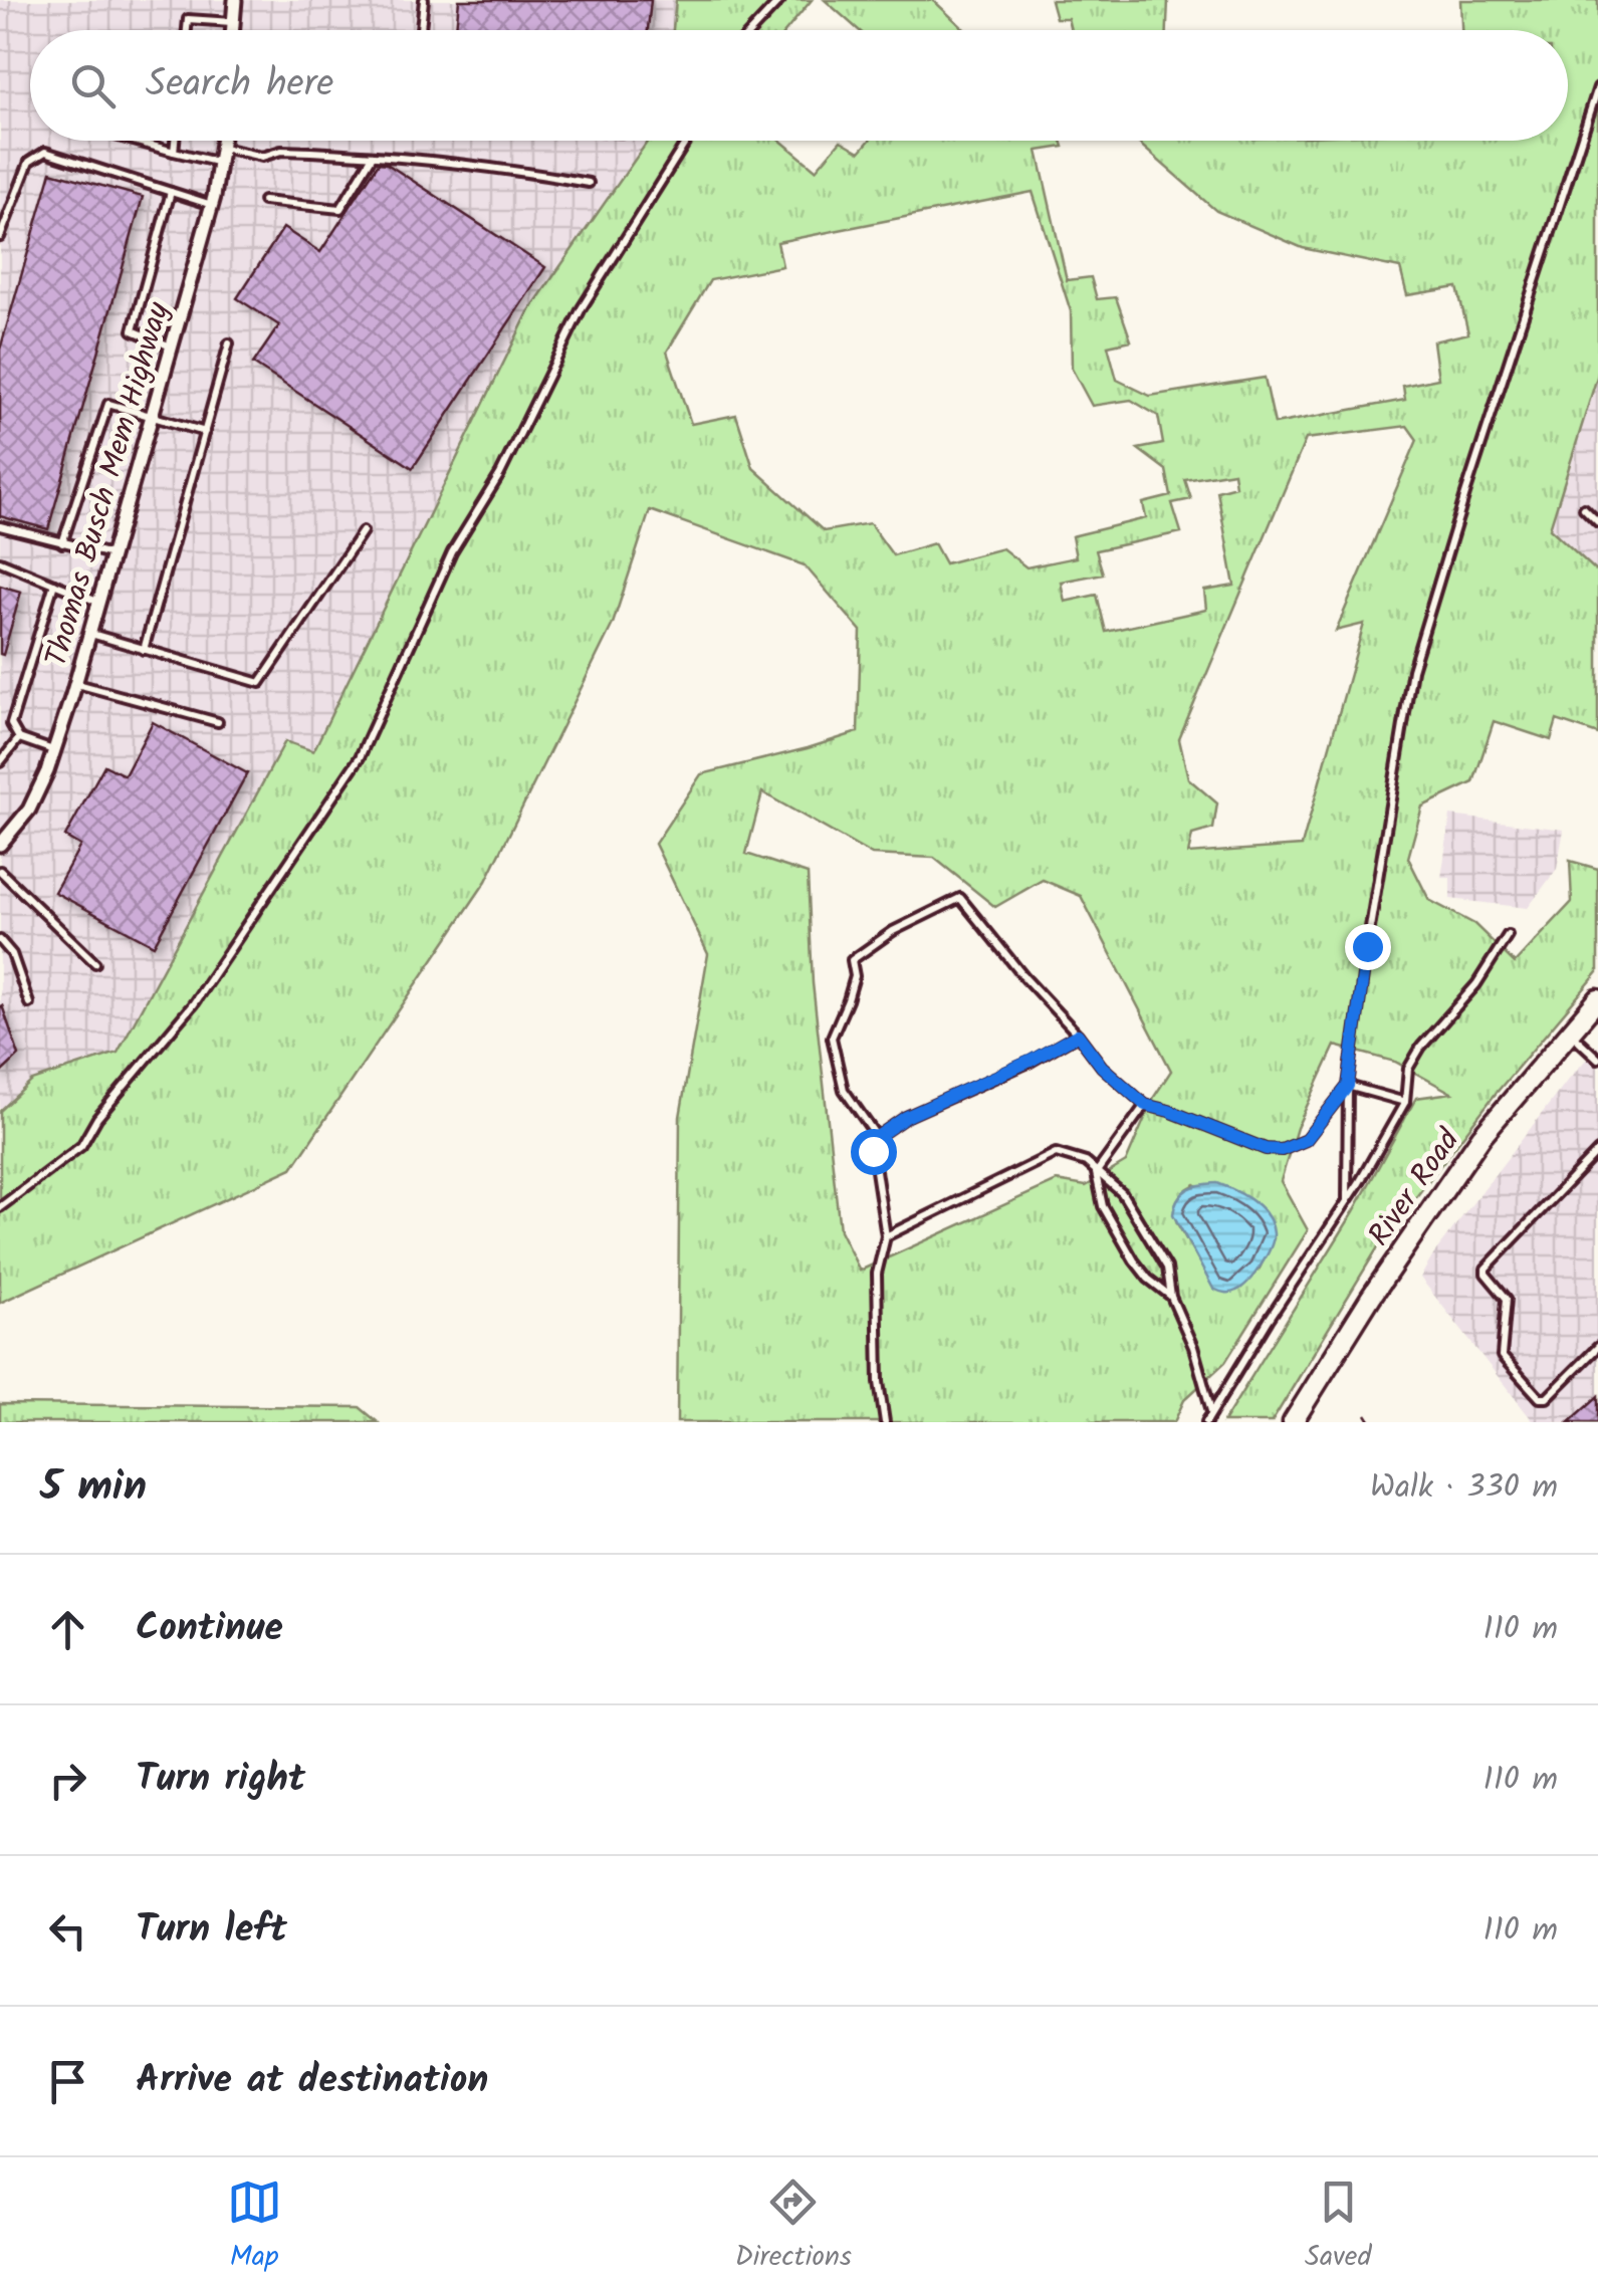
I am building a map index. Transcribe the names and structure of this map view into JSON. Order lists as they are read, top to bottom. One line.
{"streets":{"main road":["River Road"],"street":["Thomas Busch Mem Highway"]},"page":{"search":"Search here","heading":["5 min","Walk · 330 m"],"list":[["Continue","110 m"],["Turn right","110 m"],["Turn left","110 m"],"Arrive at destination"],"nav":["Map","Directions","Saved"]}}
